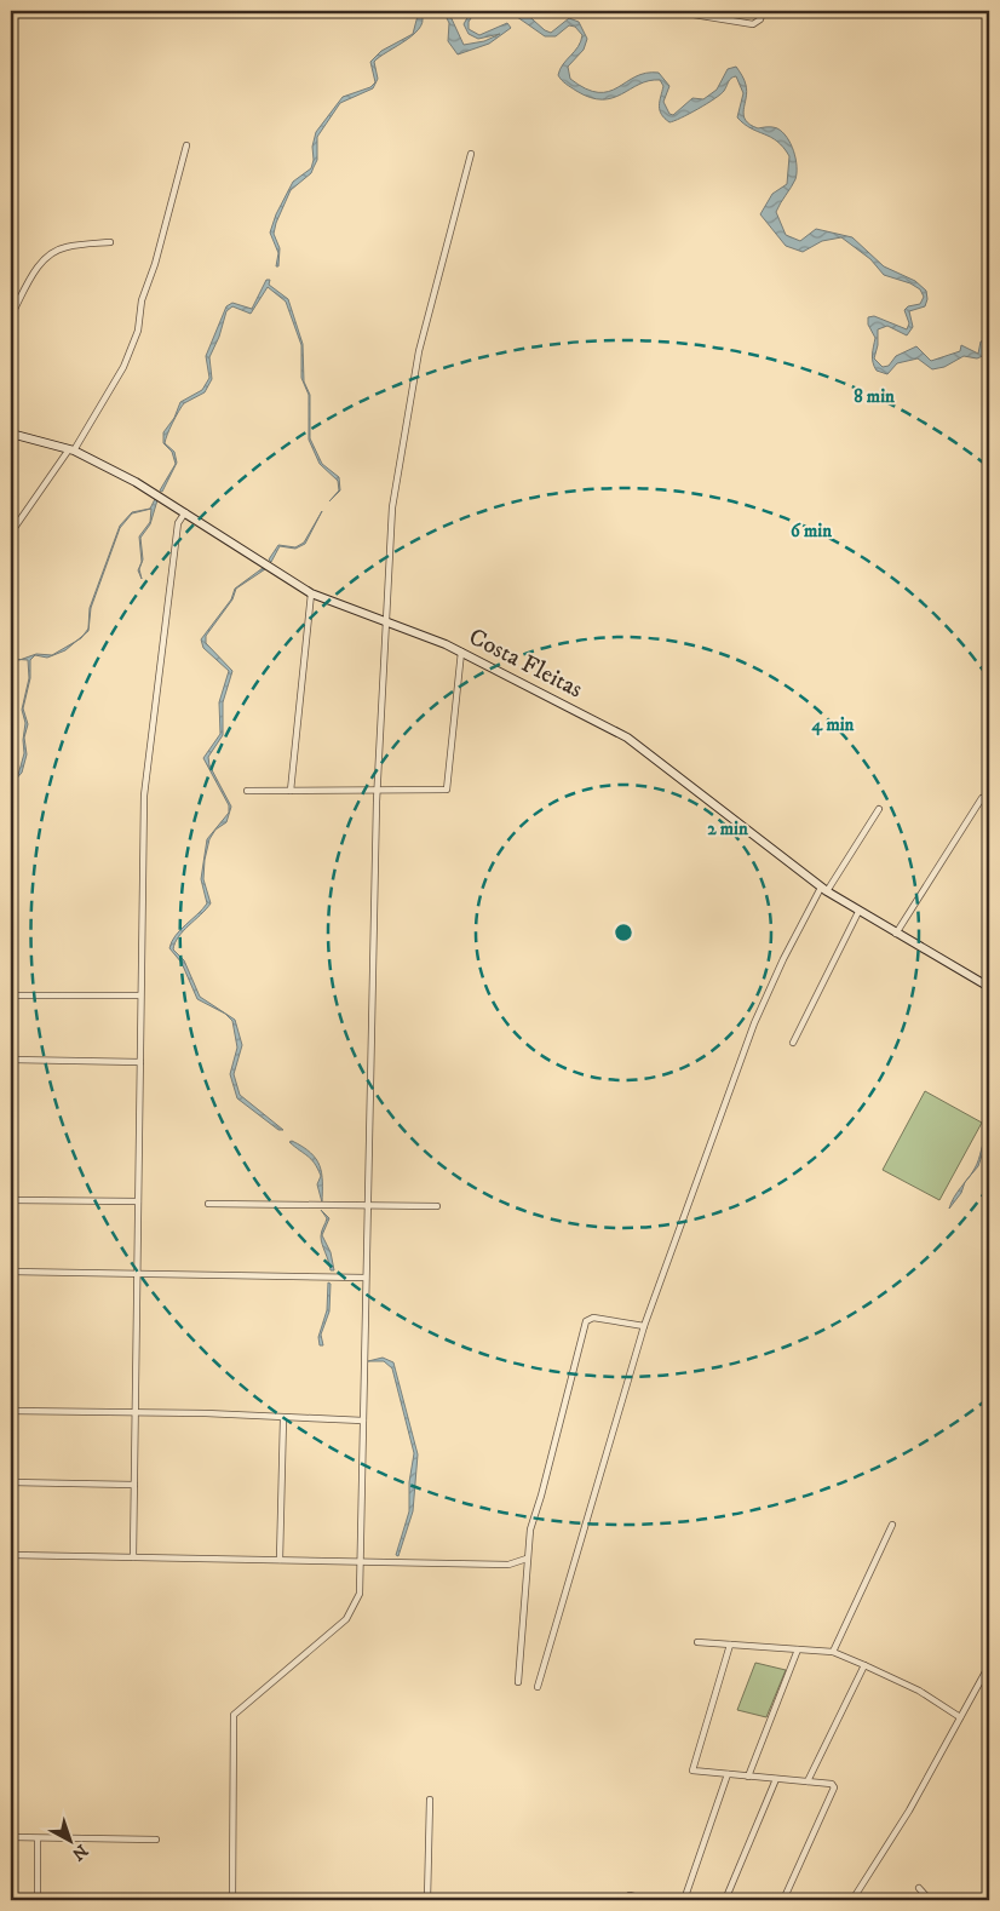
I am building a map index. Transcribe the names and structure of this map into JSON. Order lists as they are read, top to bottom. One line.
{"streets":{"main road":["Costa Fleitas"]},"north":"bottom right","rings":["8 min","6 min","4 min","2 min"]}
